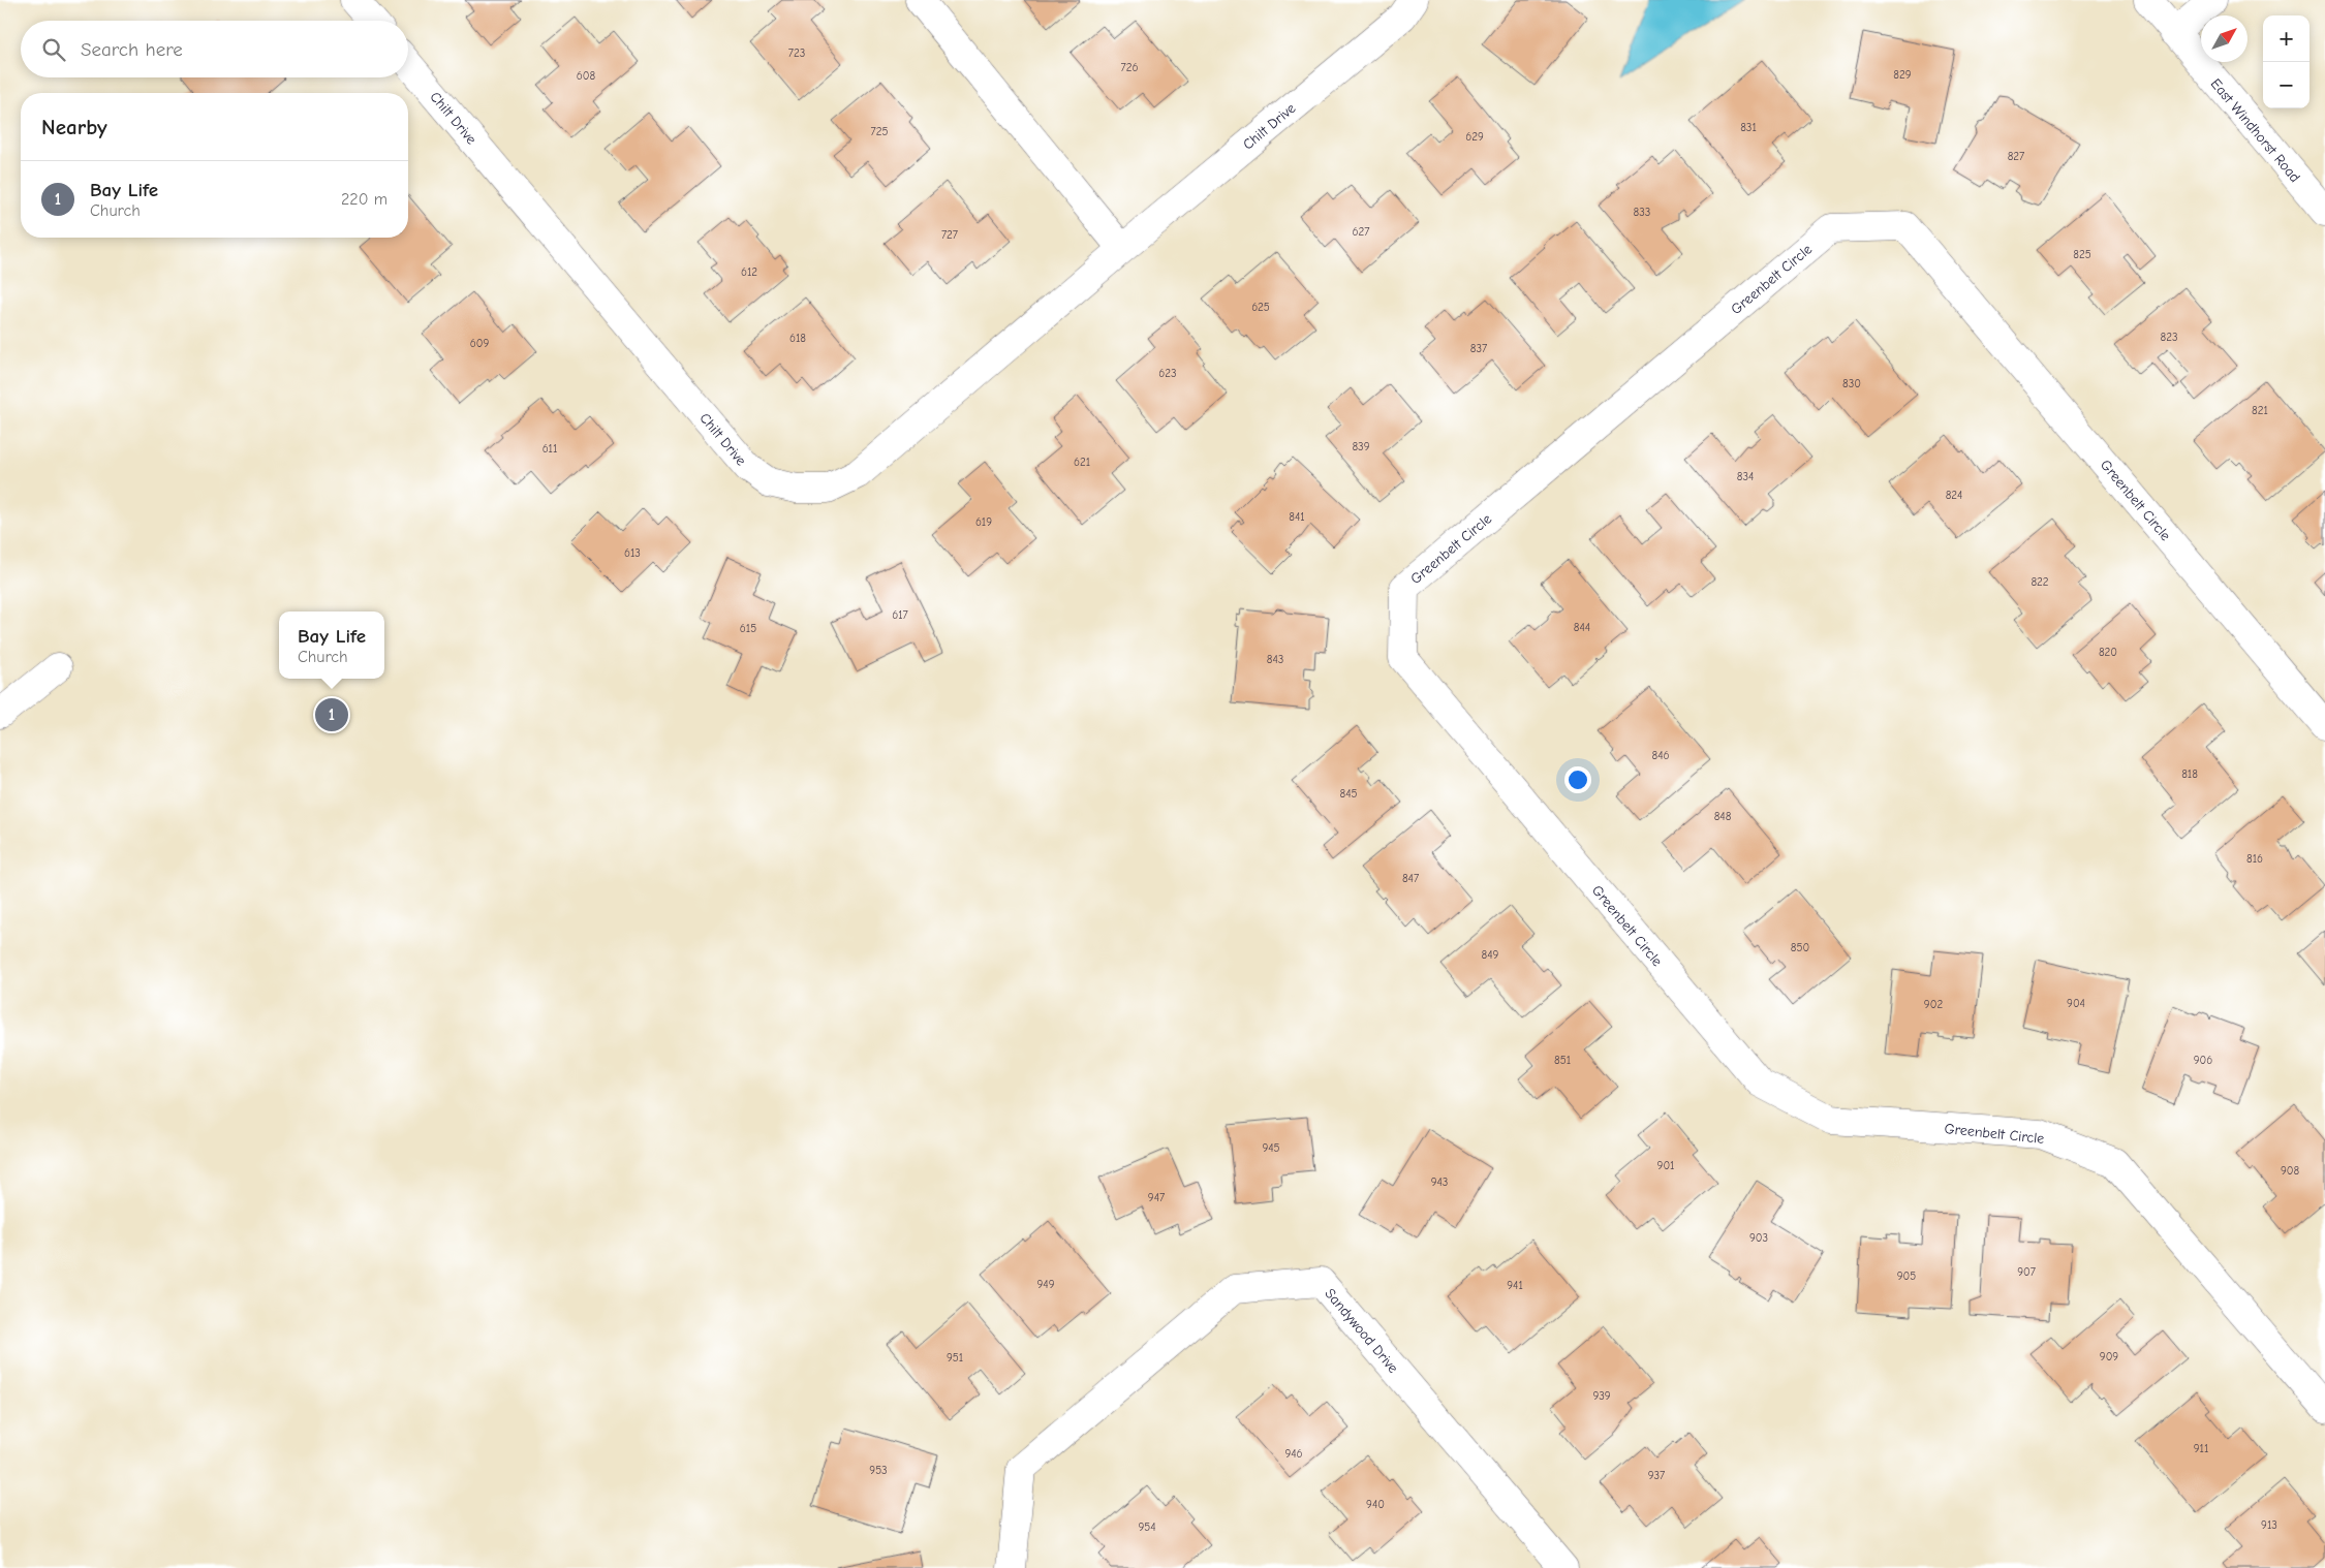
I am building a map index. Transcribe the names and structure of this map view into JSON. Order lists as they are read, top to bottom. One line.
{"streets":{"street":["Chilt Drive","East Windhorst Road","Greenbelt Circle","Sandywood Drive"]},"house_numbers":["723","726","829","608","831","725","629","827","833","627","727","825","612","625","823","618","609","837","623","830","821","839","611","621","834","824","841","619","613","822","617","844","615","820","843","846","818","845","848","816","847","850","849","904","902","851","906","945","901","908","943","947","903","907","905","949","941","909","951","939","911","946","953","937","940","913","954"],"north":"top right","page":{"map_buttons":["+","−"],"search":"Search here","heading":"Nearby","list":[{"mark":"1","name":"Bay Life","note":"Church","value":"220 m"}],"popup":["Bay Life","Church"],"pins":"1"}}
